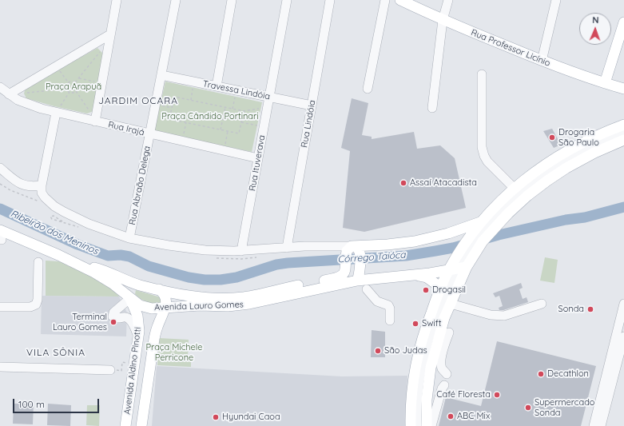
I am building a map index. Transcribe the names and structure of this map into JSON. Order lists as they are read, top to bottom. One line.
{"streets":{"main road":["Rua Professor Licínio","Avenida Lauro Gomes","Avenida Aldino Pinotti"],"street":["Travessa Lindóia","Rua Lindóia","Rua Irajá","Rua Ituverava","Rua Abraão Delega"]},"crossings":[["Travessa Lindóia","Rua Lindóia"],["Travessa Lindóia","Rua Ituverava"],["Travessa Lindóia","Rua Abraão Delega"],["Rua Irajá","Rua Ituverava"],["Rua Irajá","Rua Abraão Delega"],["Avenida Lauro Gomes","Avenida Aldino Pinotti"]],"districts":["JARDIM OCARA","VILA SÔNIA"],"water":["Ribeirão dos Meninos","Córrego Taióca"],"parks":["Praça Arapuã","Praça Cândido Portinari","Praça Michele Perricone"],"places":["Drogaria São Paulo","Assaí Atacadista","Drogasil","Sonda","Terminal Lauro Gomes","Swift","São Judas","Decathlon","Café Floresta","Supermercado Sonda","ABC Mix","Hyundai Caoa"],"scale_bar":"100 m","north":"top"}
